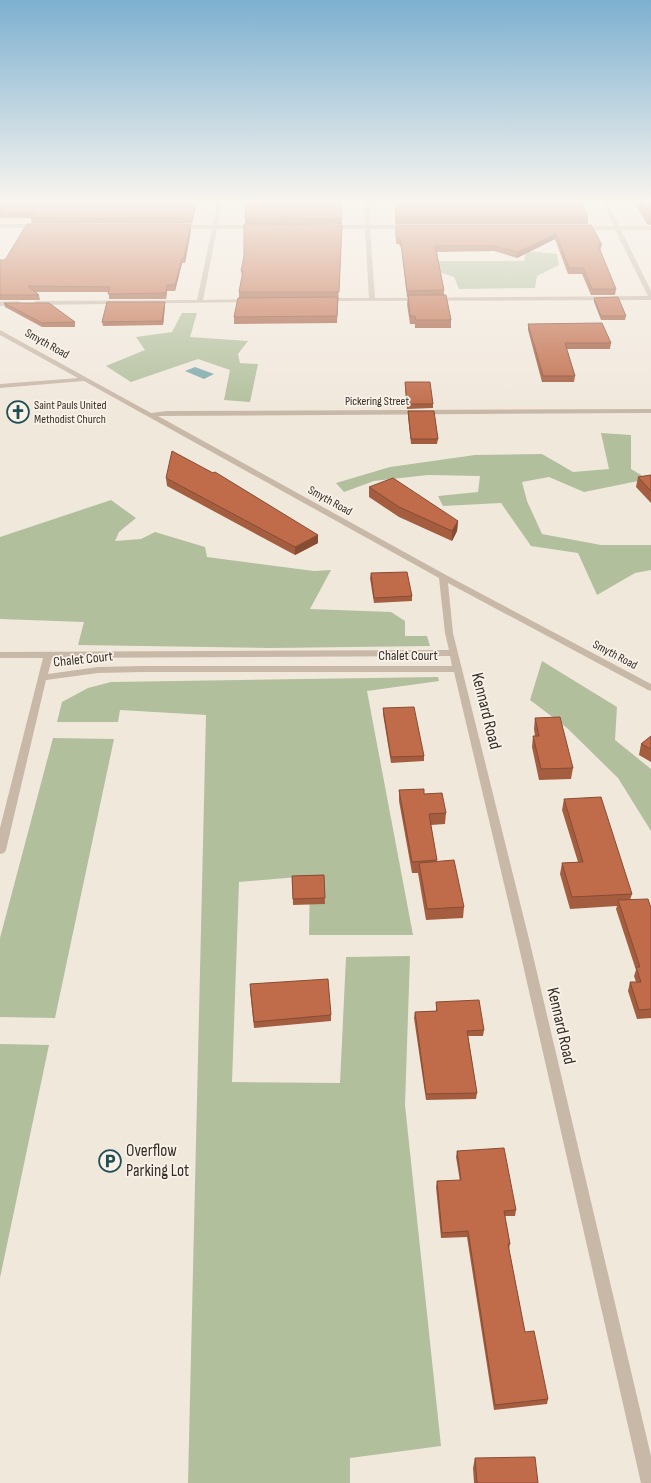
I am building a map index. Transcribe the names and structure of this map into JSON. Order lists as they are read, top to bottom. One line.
{"streets":{"street":["Smyth Road","Pickering Street","Chalet Court","Kennard Road"]},"crossings":[["Smyth Road","Pickering Street"],["Smyth Road","Kennard Road"],["Chalet Court","Kennard Road"]],"places":{"church":["Saint Pauls United Methodist Church"],"parking":["Overflow Parking Lot"]}}
